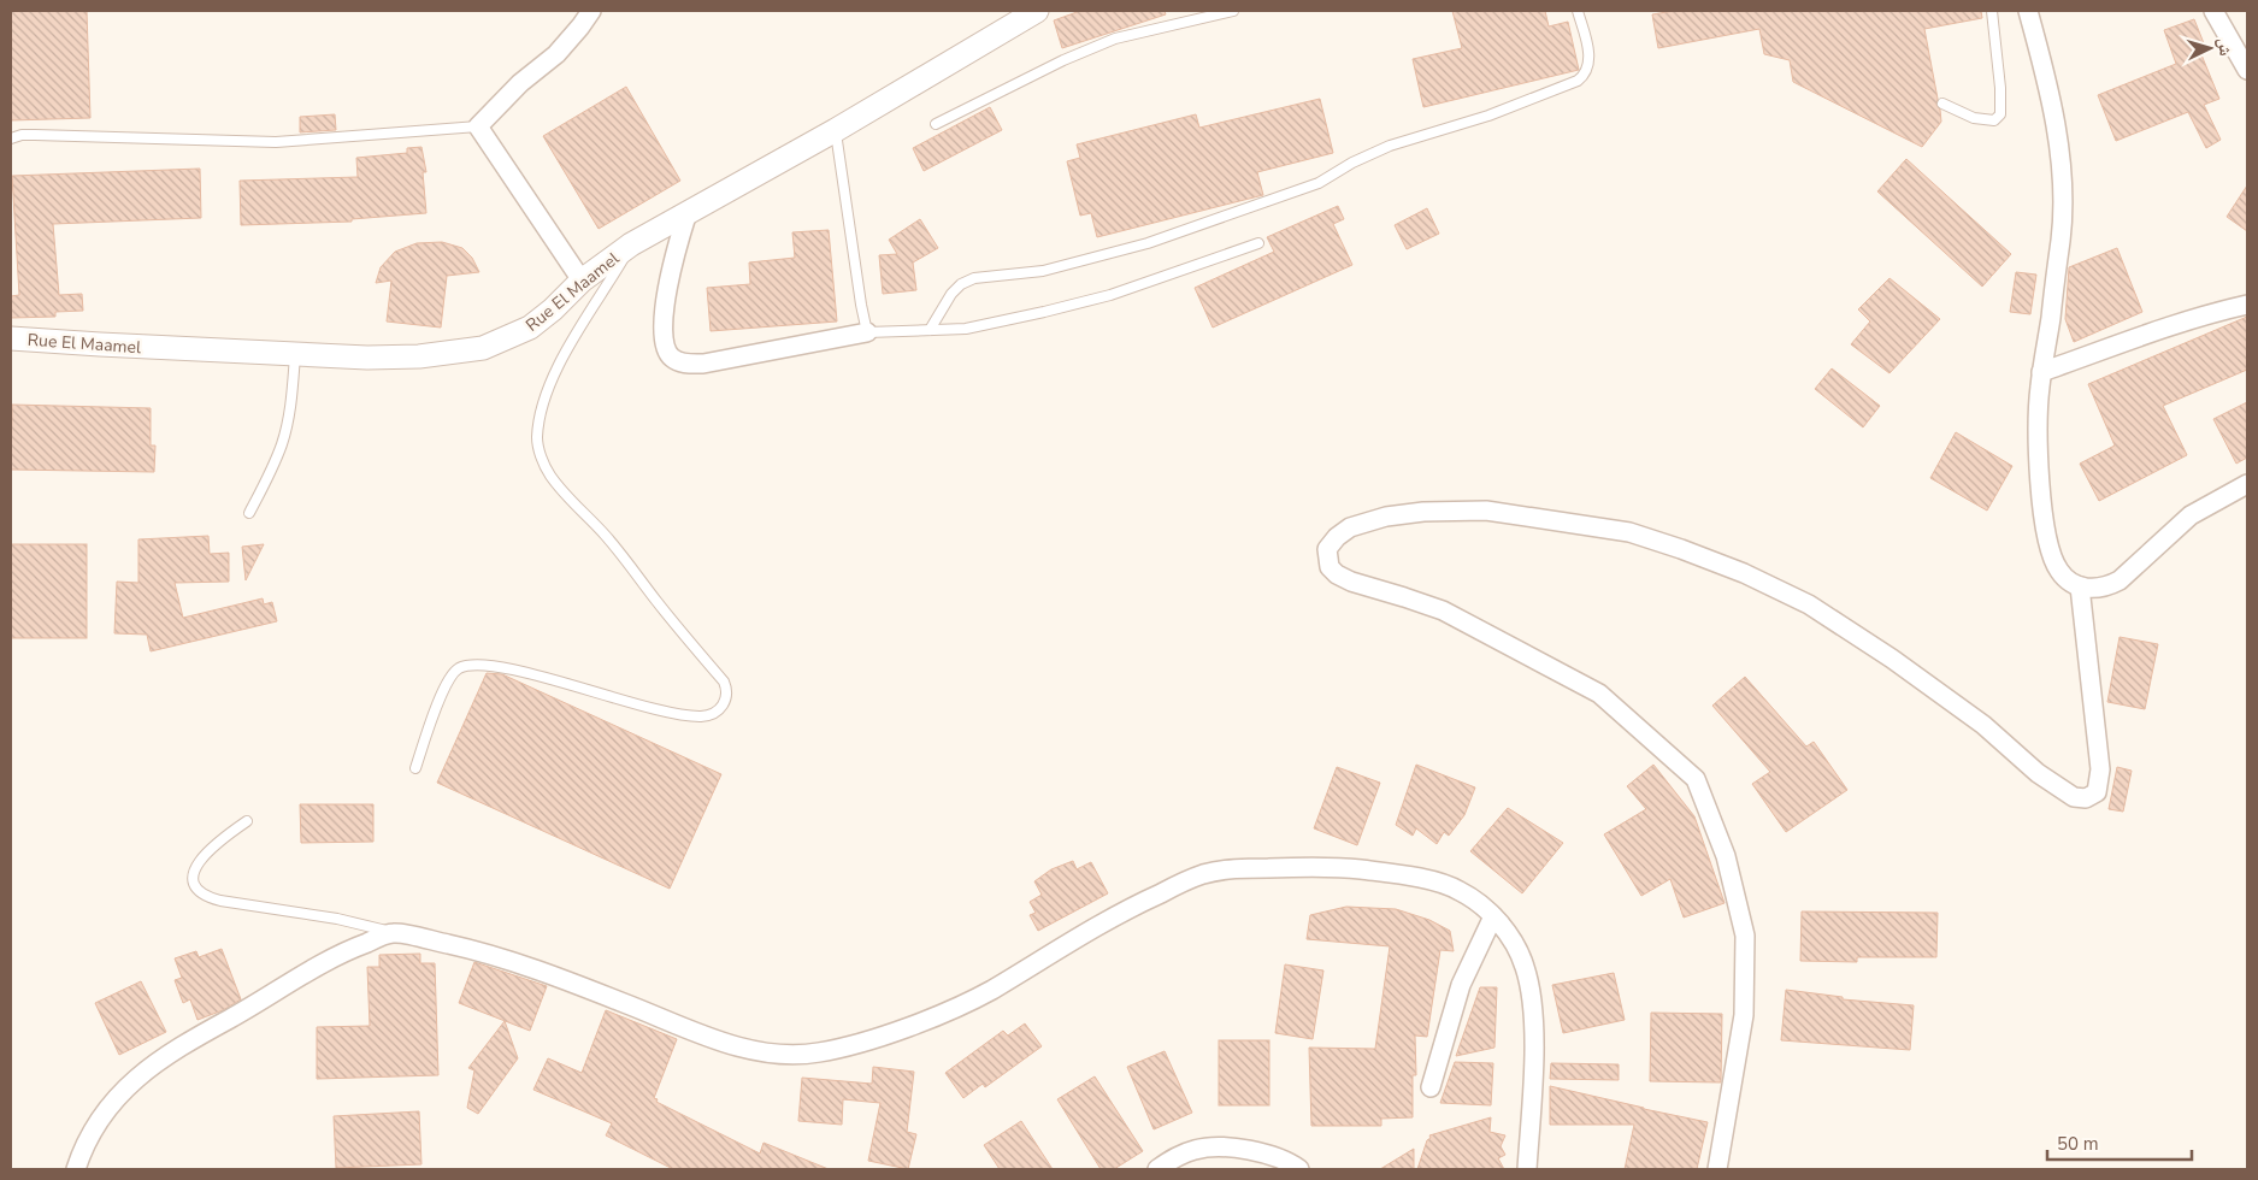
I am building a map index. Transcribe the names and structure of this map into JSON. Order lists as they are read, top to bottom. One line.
{"streets":{"street":["Rue El Maamel"]},"scale_bar":"50 m","north":"right"}
